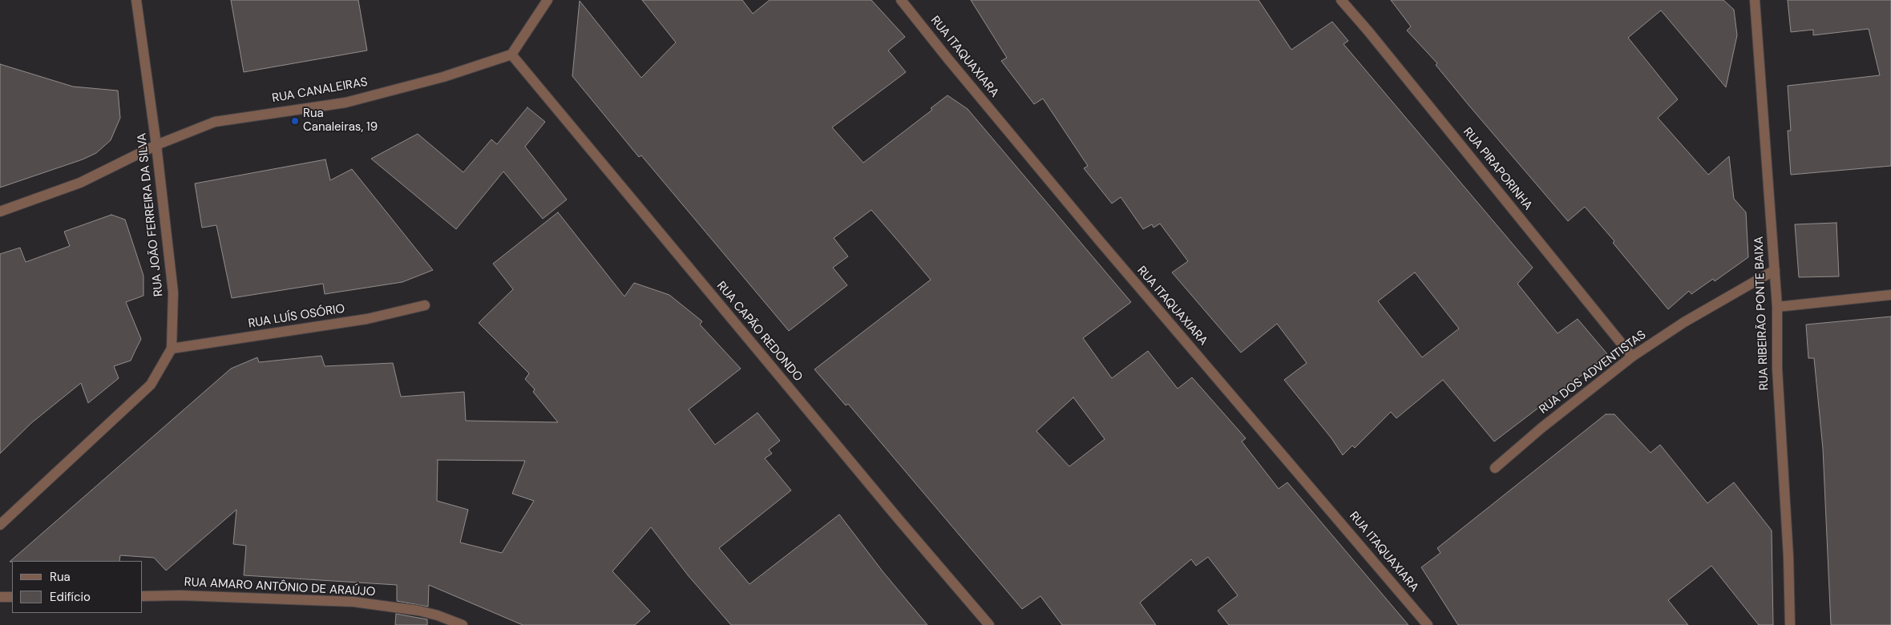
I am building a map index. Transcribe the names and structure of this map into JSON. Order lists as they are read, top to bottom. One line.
{"streets":{"street":["RUA ITAQUAXIARA","RUA CANALEIRAS","RUA PIRAPORINHA","RUA JOÃO FERREIRA DA SILVA","RUA RIBEIRÃO PONTE BAIXA","RUA LUÍS OSÓRIO","RUA CAPÃO REDONDO","RUA DOS ADVENTISTAS","RUA AMARO ANTÔNIO DE ARAÚJO"]},"crossings":[["RUA CANALEIRAS","RUA JOÃO FERREIRA DA SILVA"],["RUA CANALEIRAS","RUA CAPÃO REDONDO"],["RUA PIRAPORINHA","RUA DOS ADVENTISTAS"],["RUA JOÃO FERREIRA DA SILVA","RUA LUÍS OSÓRIO"],["RUA RIBEIRÃO PONTE BAIXA","RUA DOS ADVENTISTAS"]],"places":["Rua Canaleiras, 19"],"legend":["Rua","Edifício"]}
